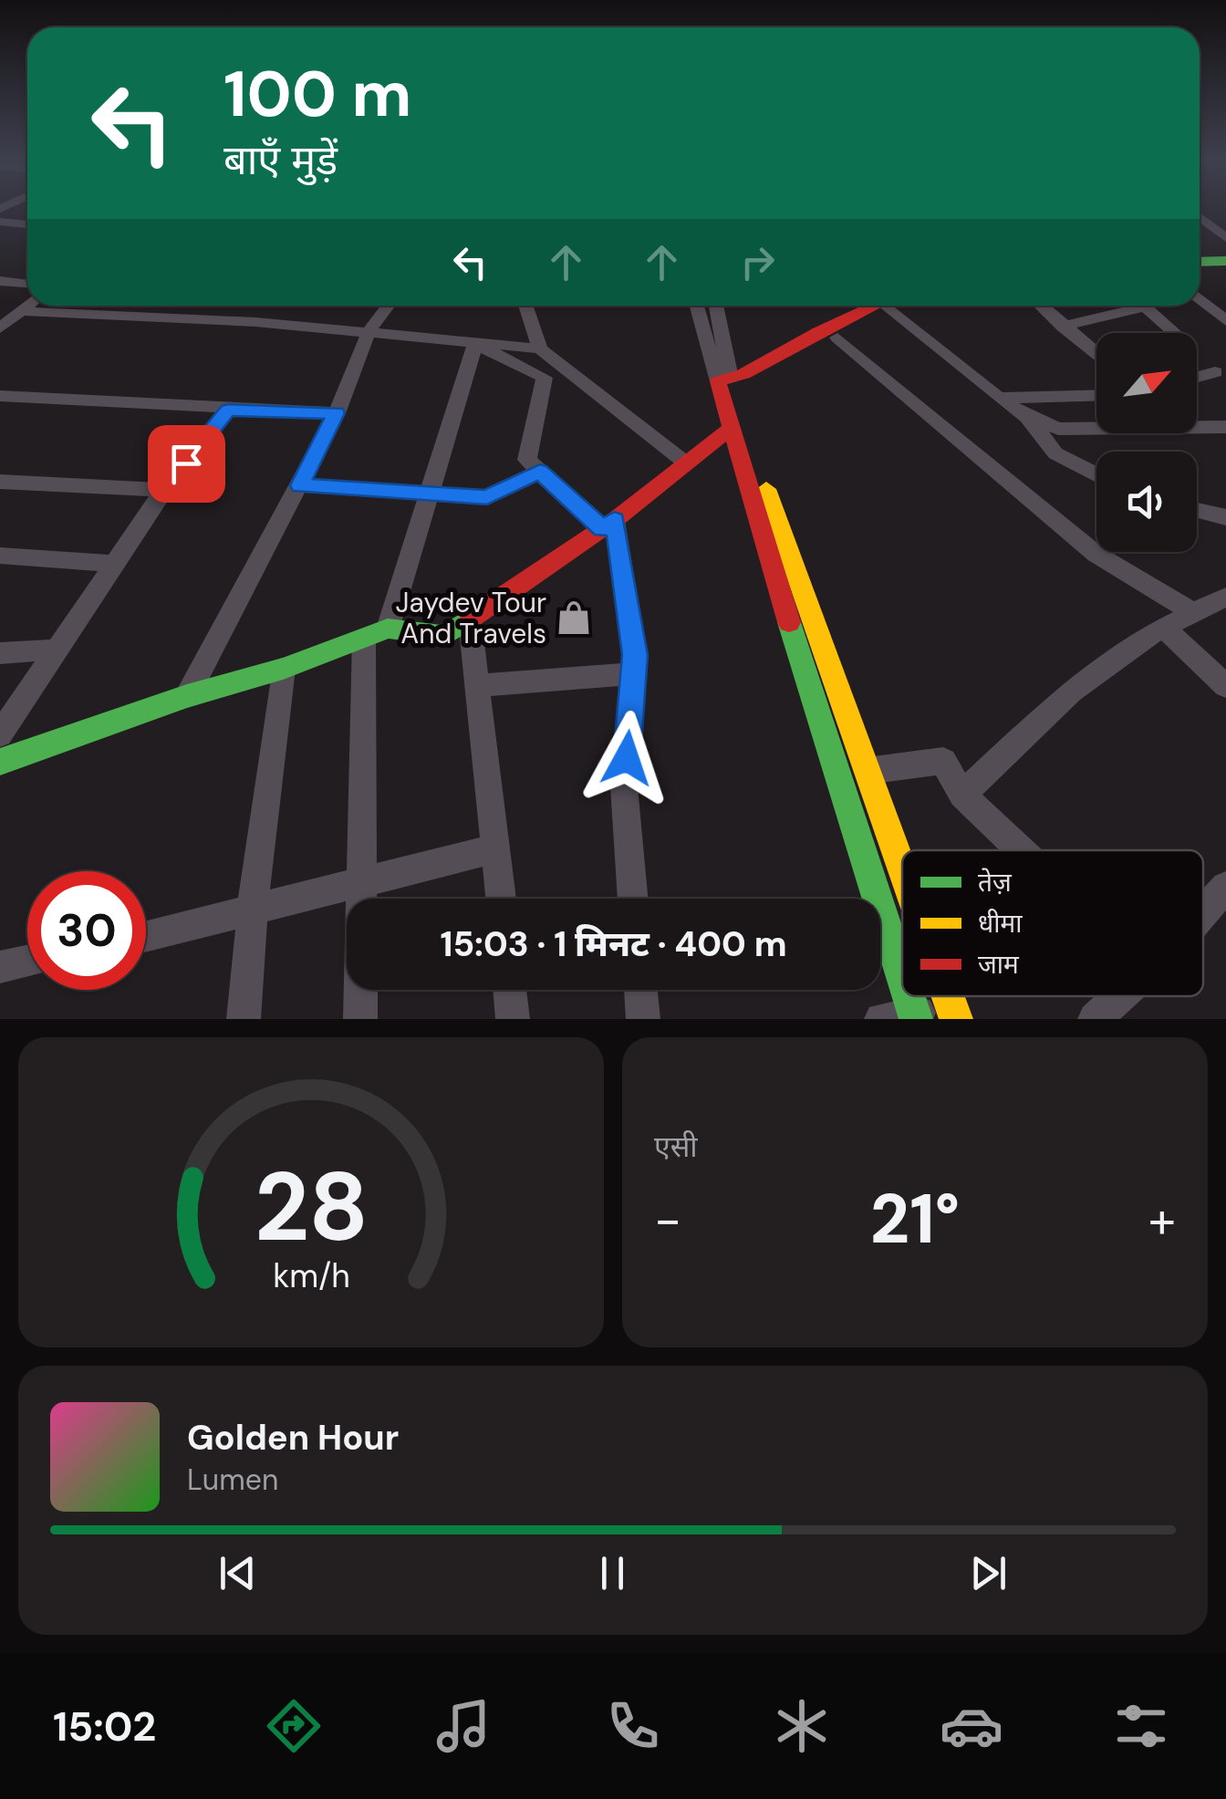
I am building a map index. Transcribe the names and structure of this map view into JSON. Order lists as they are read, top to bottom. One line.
{"places":{"shop":["Jaydev Tour And Travels"]},"legend":["तेज़","धीमा","जाम"],"north":"top right","page":{"turn":["100 m","बाएँ मुड़ें"],"limit":"30","trip":"15:03 · 1 मिनट · 400 m","tile":"एसी","heat":["−","21°","+"],"song":["Golden Hour","Lumen"],"tabs":"15:02","gauge":["28","km/h"]}}
